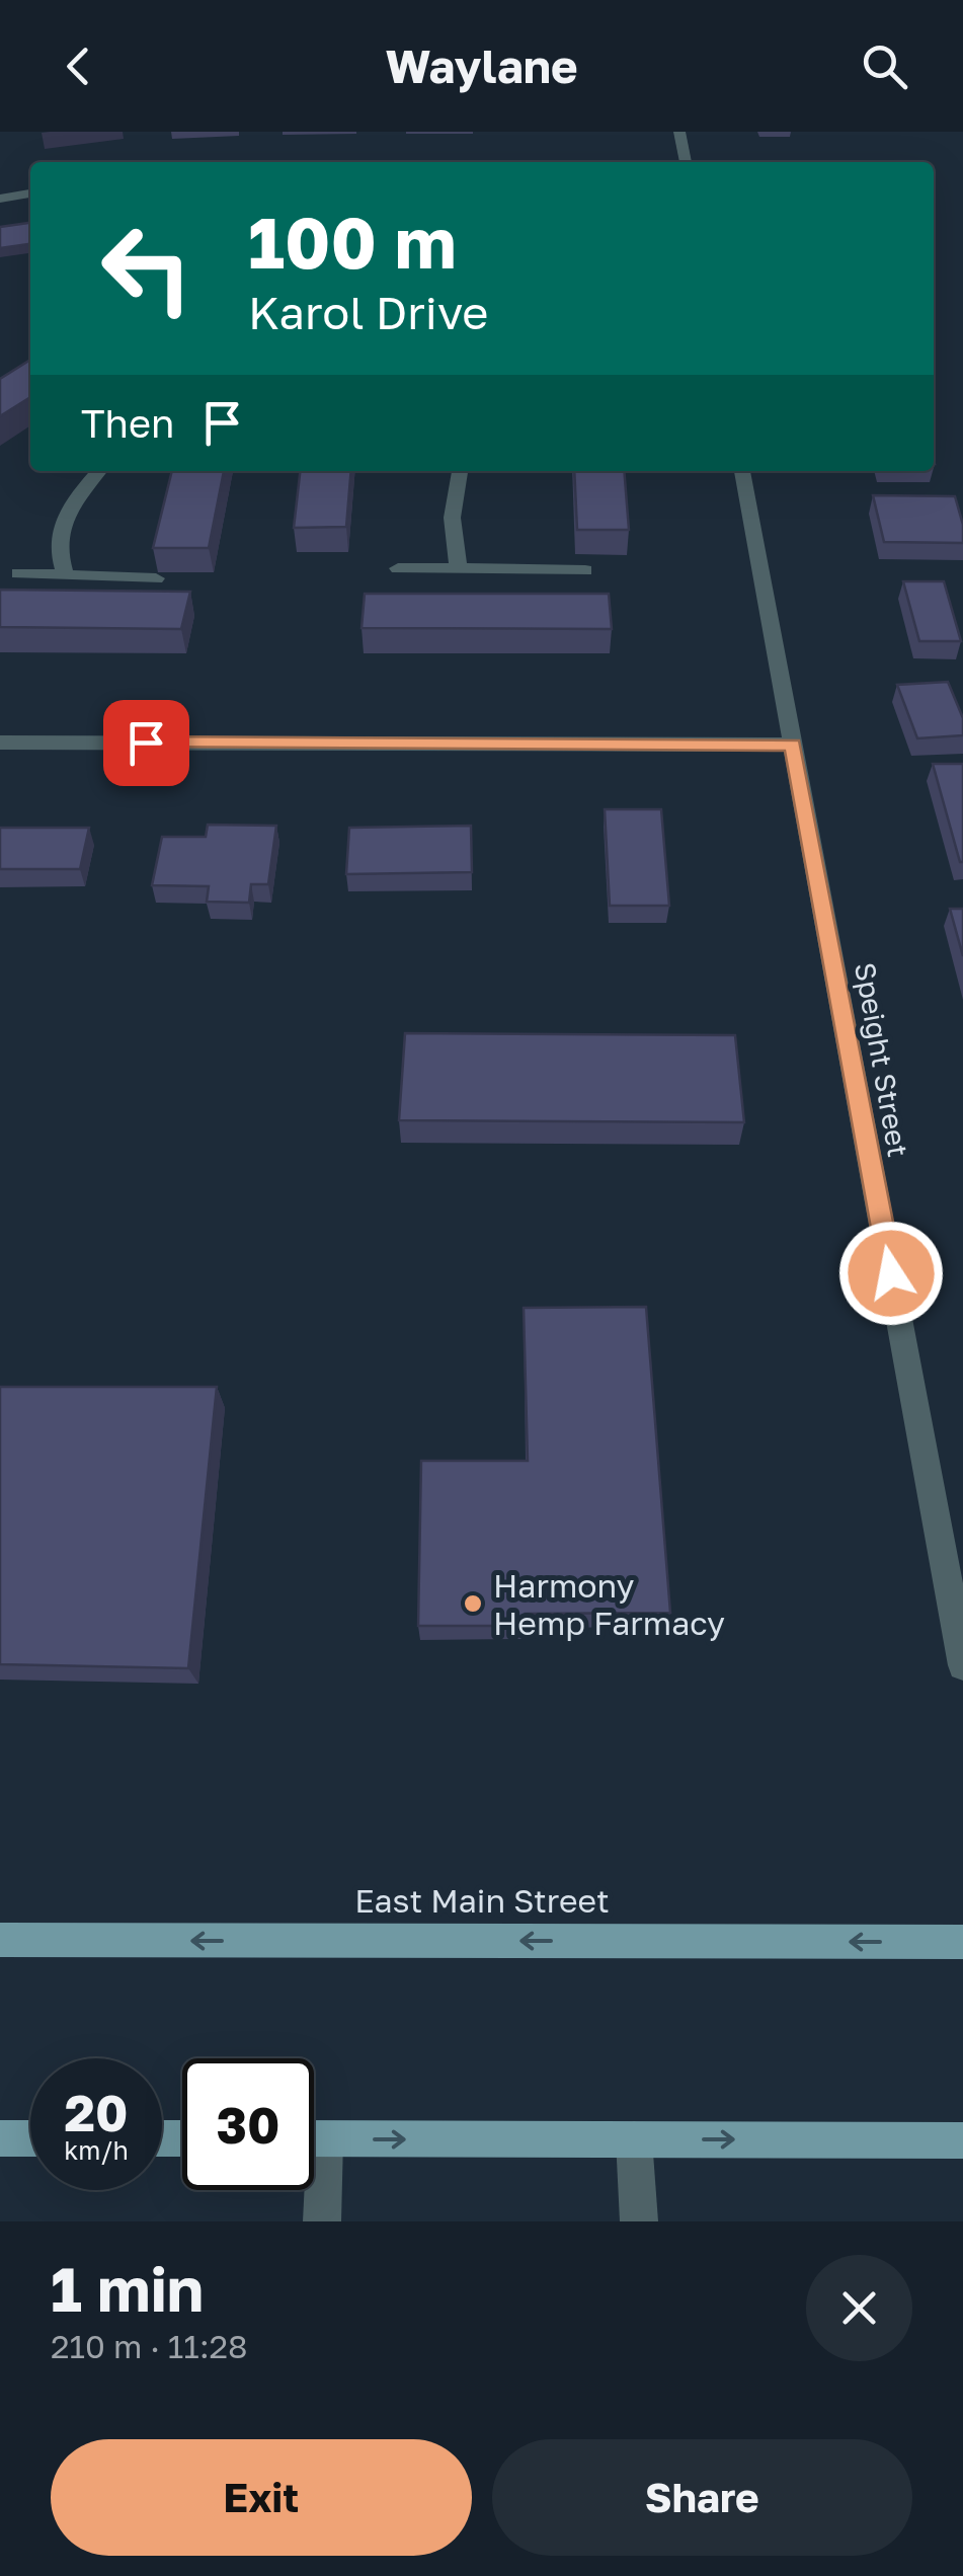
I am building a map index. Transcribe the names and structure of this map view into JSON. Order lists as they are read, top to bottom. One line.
{"streets":{"main road":["East Main Street"],"street":["Speight Street"]},"places":["Harmony Hemp Farmacy"],"page":{"header":"Waylane","turn":["100 m","Karol Drive"],"then":"Then","speed":"20 km/h","limit":"30","heading":["1 min","210 m · 11:28"],"buttons":["Exit","Share"]}}
